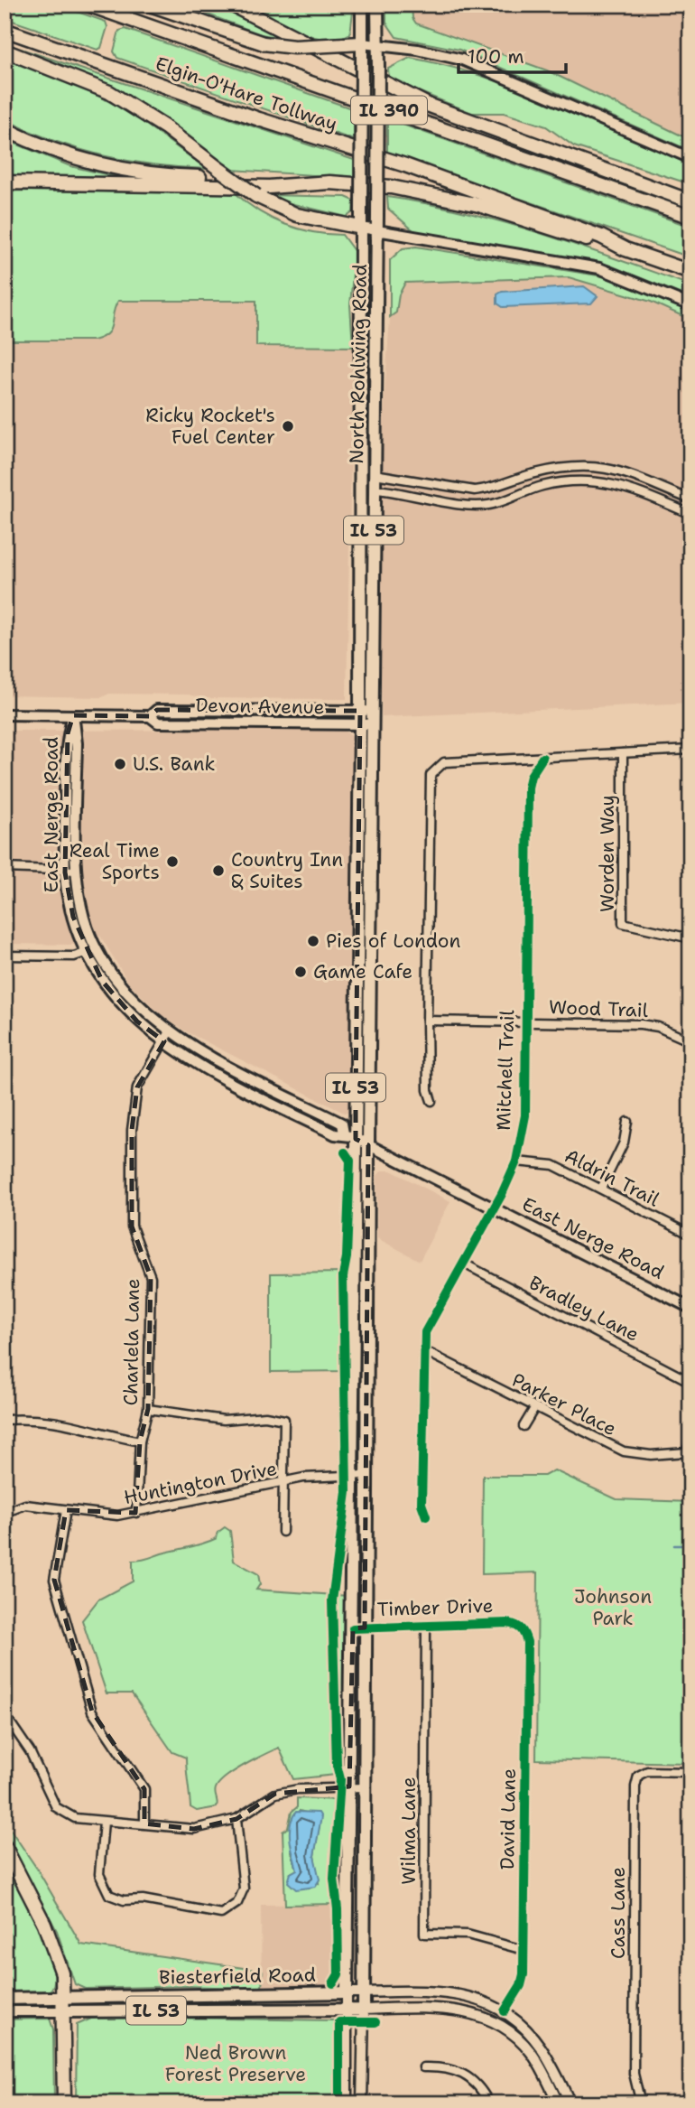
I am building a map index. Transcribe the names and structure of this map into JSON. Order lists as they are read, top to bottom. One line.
{"streets":{"highway":["Elgin-O'Hare Tollway","IL 390"],"main road":["North Rohlwing Road","IL 53","Devon Avenue","East Nerge Road","Biesterfield Road"],"street":["Worden Way","Wood Trail","Mitchell Trail","Aldrin Trail","Bradley Lane","Charlela Lane","Parker Place","Huntington Drive","Timber Drive","David Lane","Wilma Lane","Cass Lane"]},"crossings":[["North Rohlwing Road","IL 53"],["North Rohlwing Road","Devon Avenue"],["IL 53","Devon Avenue"],["IL 53","East Nerge Road"],["IL 53","Huntington Drive"],["IL 53","Timber Drive"],["IL 53","Biesterfield Road"],["Devon Avenue","East Nerge Road"],["East Nerge Road","Mitchell Trail"],["East Nerge Road","Charlela Lane"],["Wood Trail","Mitchell Trail"],["Mitchell Trail","Aldrin Trail"],["Mitchell Trail","Bradley Lane"],["Mitchell Trail","Parker Place"],["Charlela Lane","Huntington Drive"],["Timber Drive","David Lane"],["Timber Drive","Wilma Lane"],["David Lane","Wilma Lane"],["David Lane","Biesterfield Road"]],"parks":["Johnson Park","Ned Brown Forest Preserve"],"places":["Ricky Rocket's Fuel Center","U.S. Bank","Real Time Sports","Country Inn & Suites","Pies of London","Game Cafe"],"scale_bar":"100 m"}
